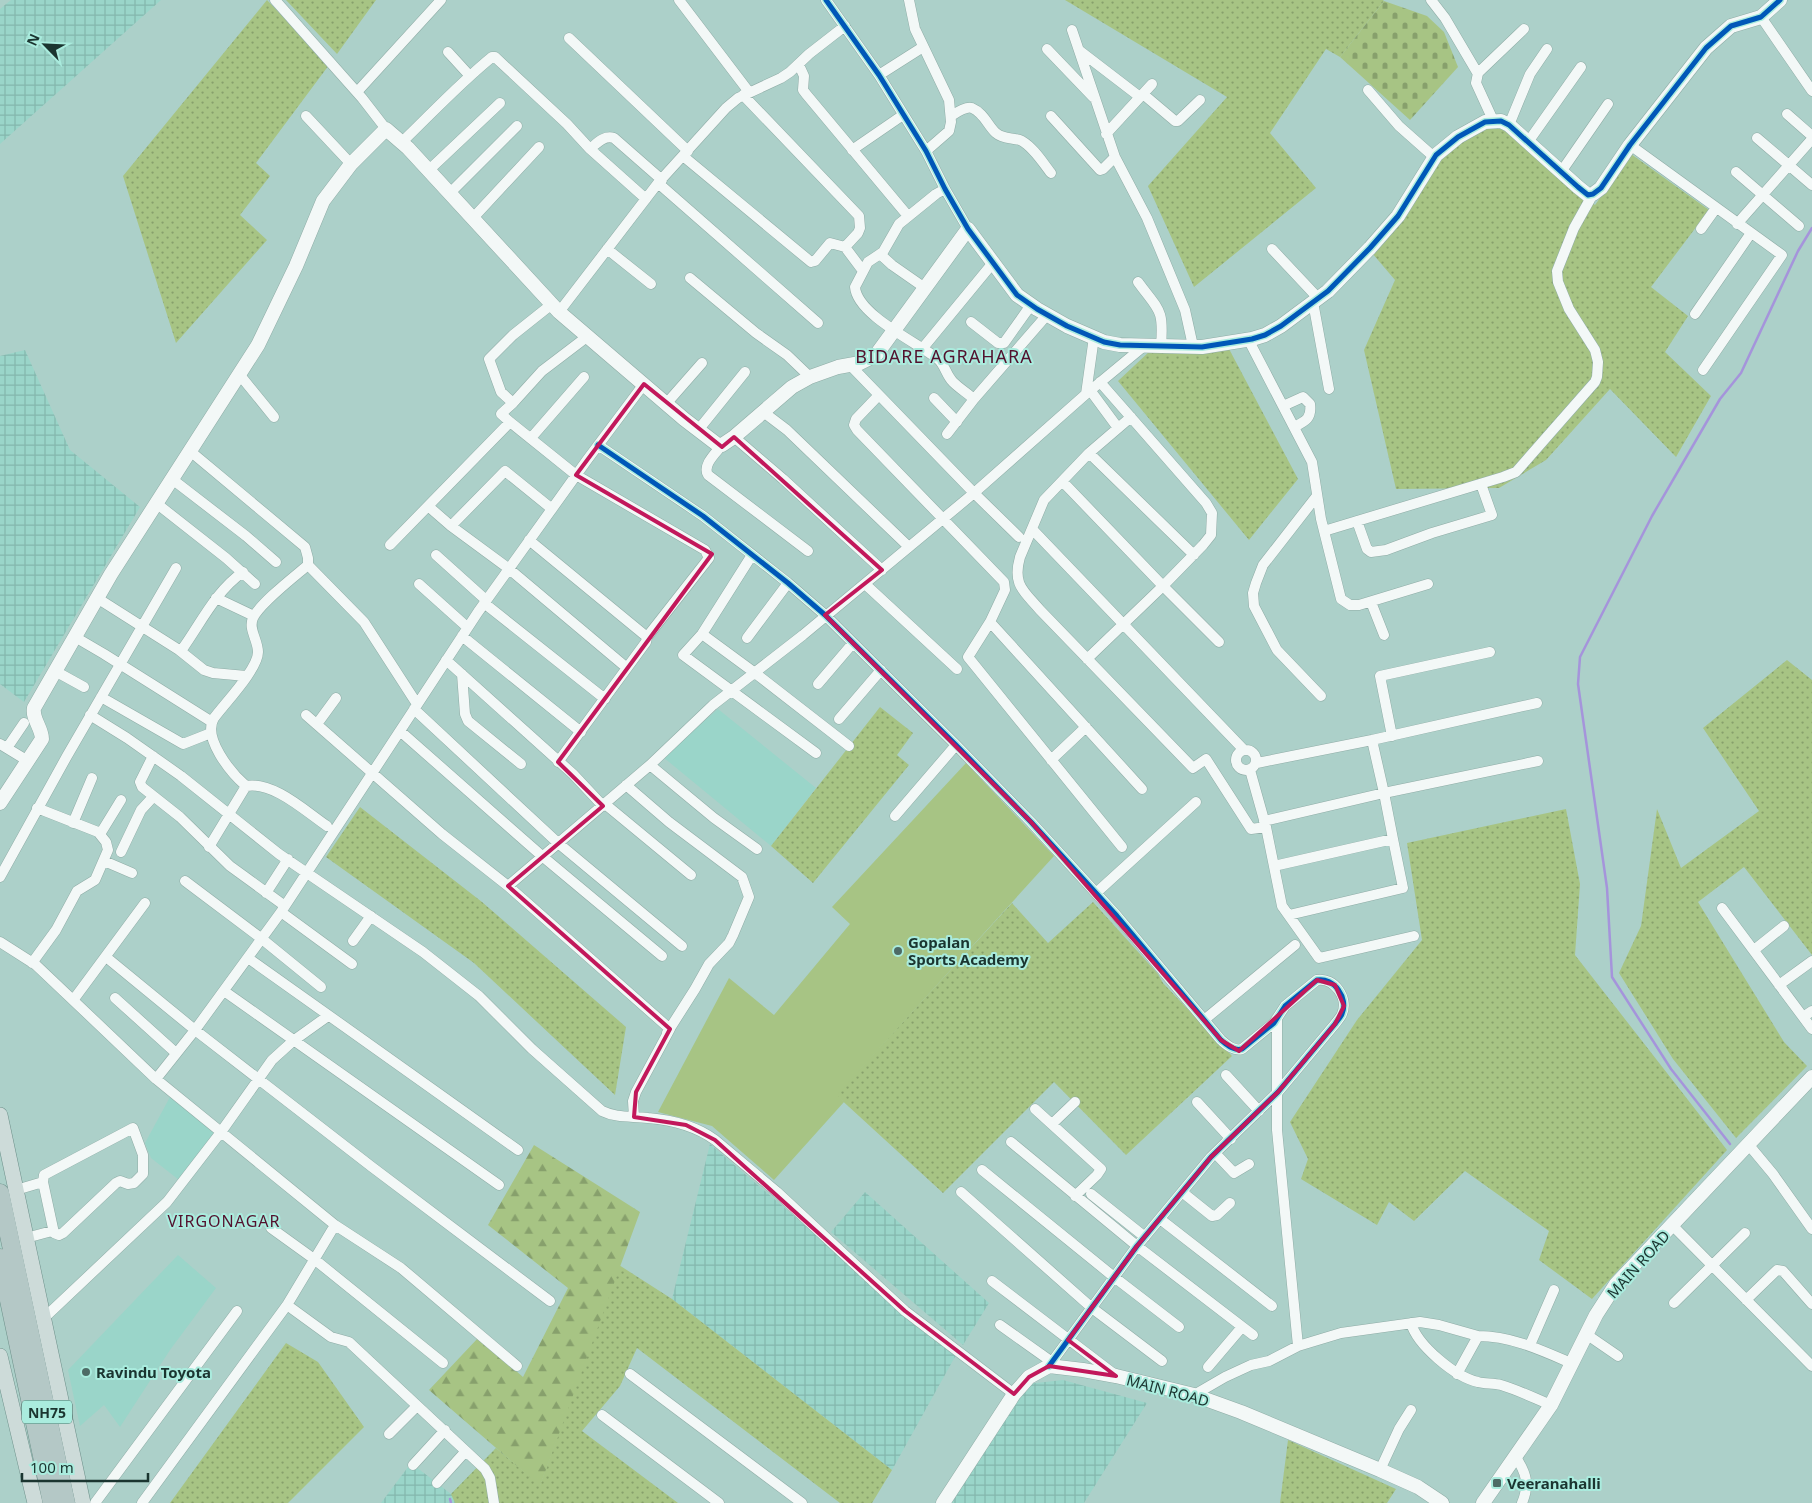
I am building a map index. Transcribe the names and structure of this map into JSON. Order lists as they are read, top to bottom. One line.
{"streets":{"highway":["NH75"],"street":["MAIN ROAD"]},"districts":["BIDARE AGRAHARA","VIRGONAGAR"],"places":{"other":["Gopalan Sports Academy","Ravindu Toyota"],"transit":["Veeranahalli"]},"scale_bar":"100 m","north":"top left"}
